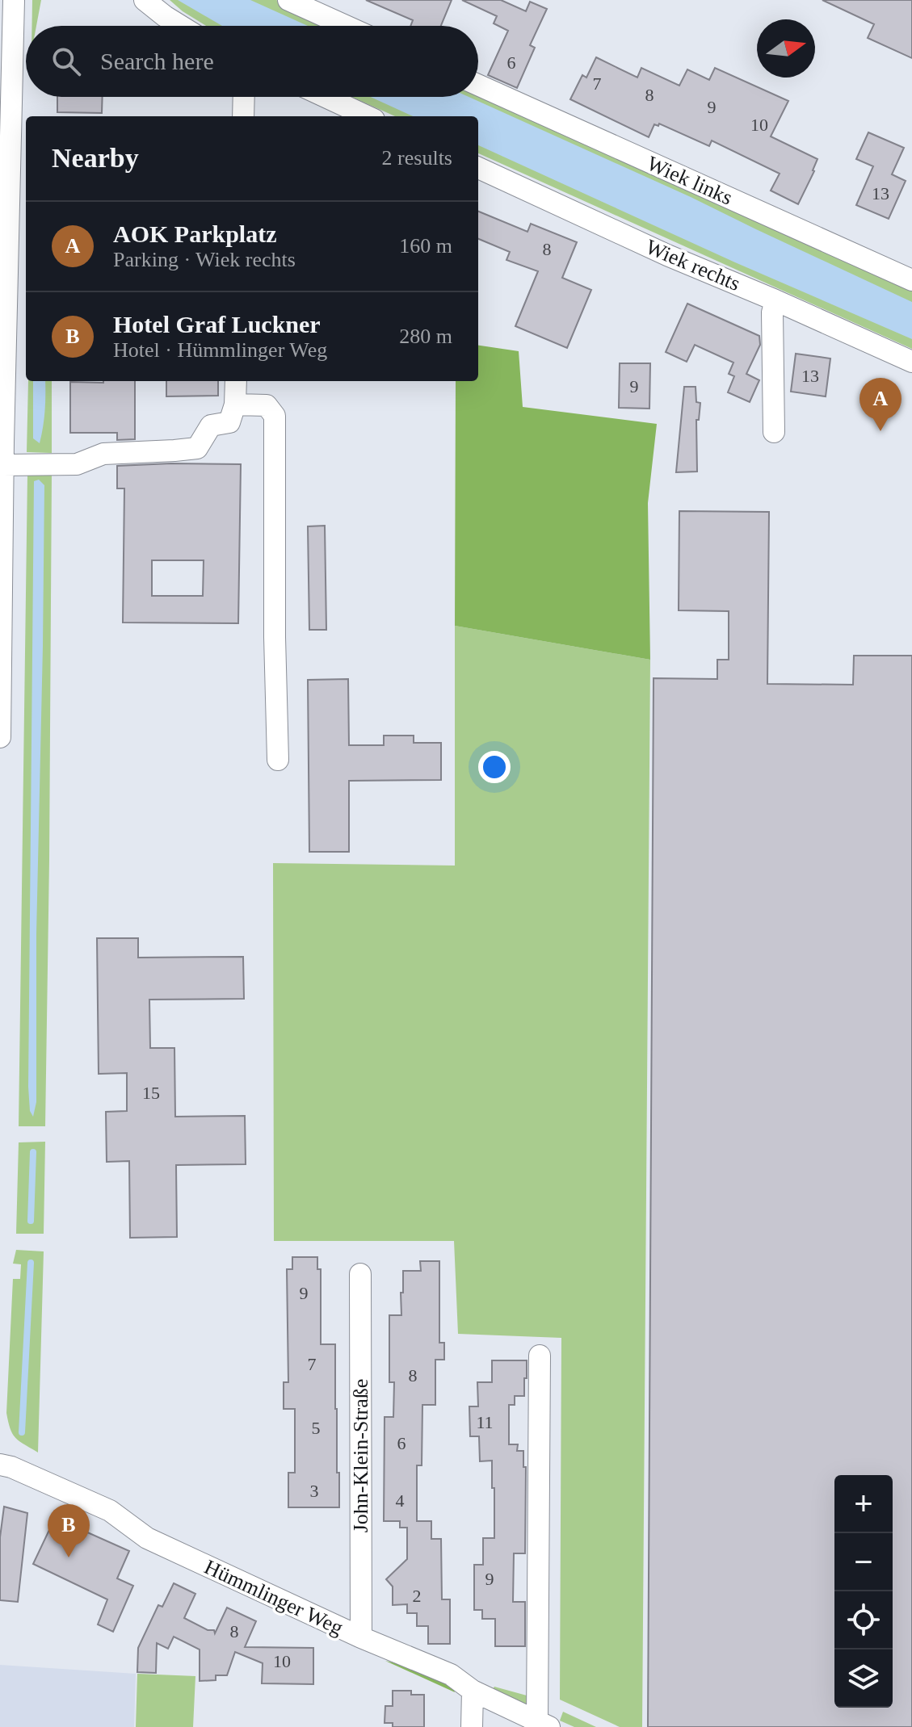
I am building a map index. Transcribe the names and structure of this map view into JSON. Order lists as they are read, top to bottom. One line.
{"streets":{"street":["Wiek links","Wiek rechts","John-Klein-Straße","Hümmlinger Weg"]},"crossings":[["John-Klein-Straße","Hümmlinger Weg"]],"house_numbers":["6","7","8","9","10","13","8","13","9","15","9","7","8","11","5","6","3","4","9","2","8","10"],"north":"right","page":{"search":"Search here","heading":["Nearby","2 results"],"list":[{"mark":"A","name":"AOK Parkplatz","note":"Parking · Wiek rechts","value":"160 m"},{"mark":"B","name":"Hotel Graf Luckner","note":"Hotel · Hümmlinger Weg","value":"280 m"}],"pins":["A","B"],"map_buttons":["+","−"]}}
